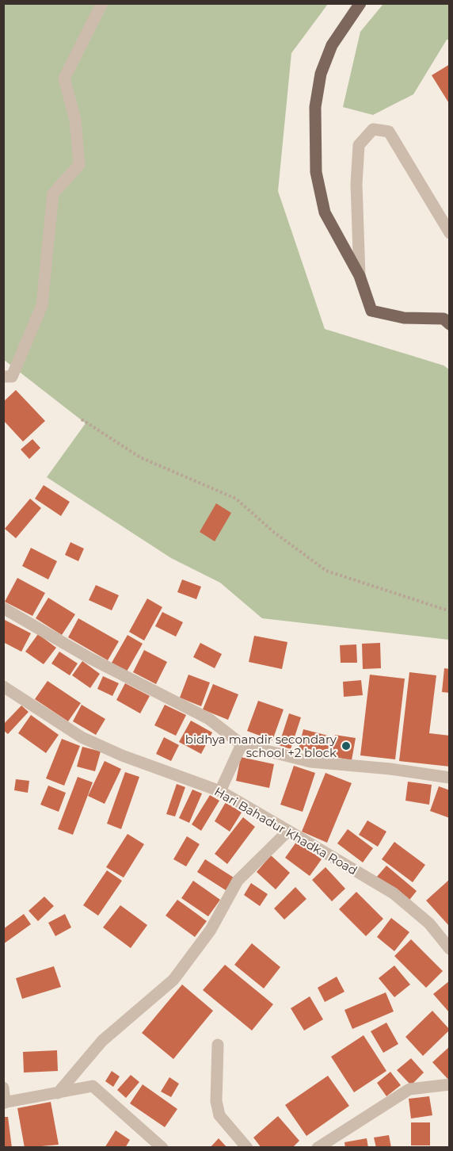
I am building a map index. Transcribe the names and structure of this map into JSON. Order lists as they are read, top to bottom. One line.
{"streets":{"street":["Hari Bahadur Khadka Road"]},"places":["bidhya mandir secondary school +2 block"]}
